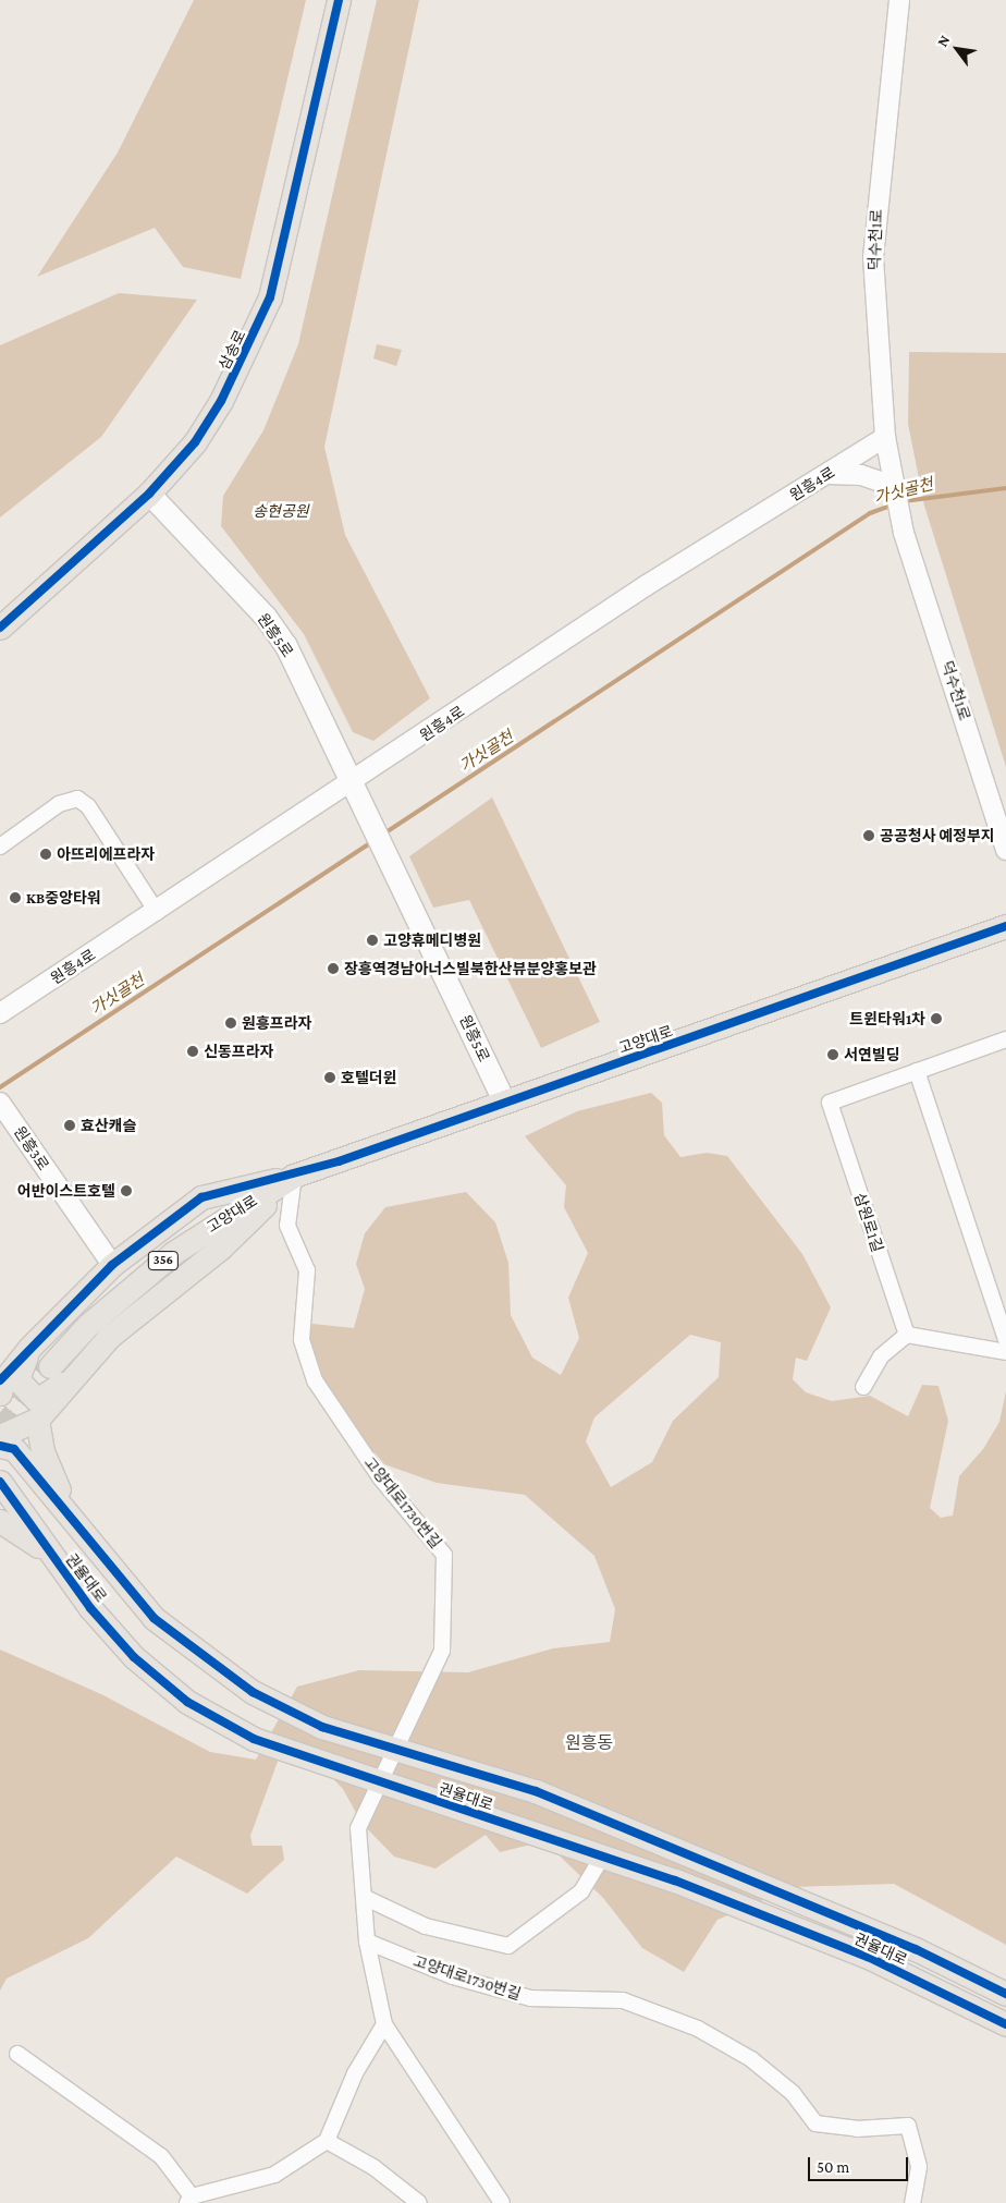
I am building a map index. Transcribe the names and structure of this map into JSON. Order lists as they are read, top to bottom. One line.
{"streets":{"main road":["삼송로","원흥5로","고양대로","356","권율대로"],"street":["덕수천1로","원흥4로","원흥3로","삼원로1길","고양대로1730번길"]},"crossings":[["덕수천1로","원흥4로"],["삼송로","원흥5로"],["원흥4로","원흥5로"],["원흥5로","고양대로"],["고양대로","고양대로1730번길"],["고양대로1730번길","권율대로"]],"districts":["원흥동"],"water":["가싯골천"],"parks":["송현공원"],"places":["공공청사 예정부지","아뜨리에프라자","KB중앙타워","고양휴메디병원","장흥역경남아너스빌북한산뷰분양홍보관","트윈타워1차","원흥프라자","신동프라자","서연빌딩","호텔더윈","효산캐슬","어반이스트호텔"],"scale_bar":"50 m","north":"top left"}
